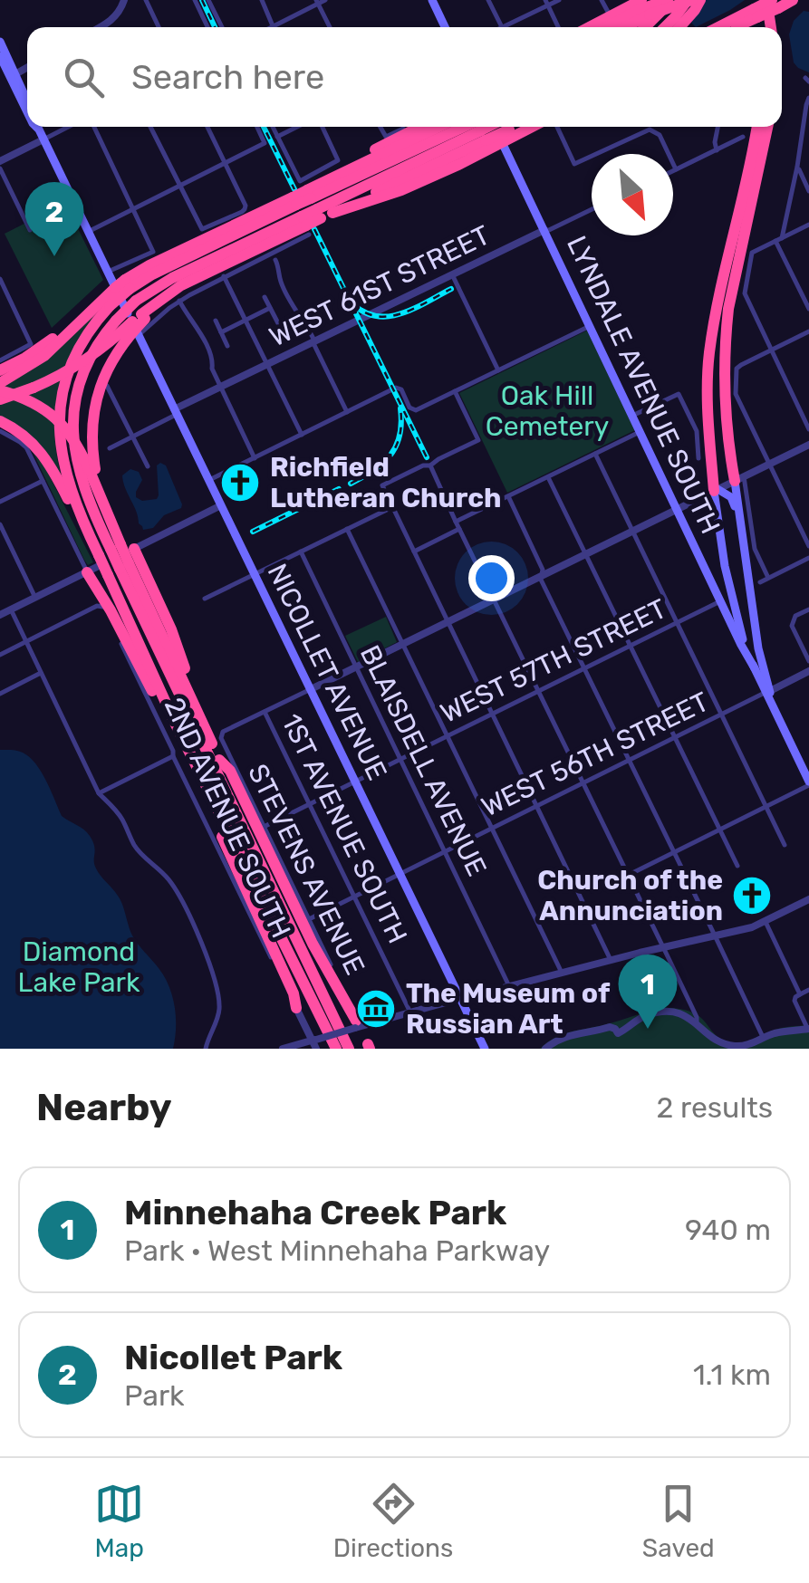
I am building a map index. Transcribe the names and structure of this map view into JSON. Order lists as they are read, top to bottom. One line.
{"streets":{"main road":["LYNDALE AVENUE SOUTH","NICOLLET AVENUE"],"street":["WEST 61ST STREET","WEST 57TH STREET","WEST 56TH STREET","BLAISDELL AVENUE","2ND AVENUE SOUTH","1ST AVENUE SOUTH","STEVENS AVENUE"]},"crossings":[["WEST 61ST STREET","LYNDALE AVENUE SOUTH"],["WEST 61ST STREET","NICOLLET AVENUE"],["LYNDALE AVENUE SOUTH","WEST 57TH STREET"],["WEST 57TH STREET","NICOLLET AVENUE"],["WEST 57TH STREET","BLAISDELL AVENUE"],["WEST 57TH STREET","1ST AVENUE SOUTH"],["WEST 57TH STREET","STEVENS AVENUE"],["NICOLLET AVENUE","WEST 56TH STREET"],["WEST 56TH STREET","BLAISDELL AVENUE"],["WEST 56TH STREET","1ST AVENUE SOUTH"],["WEST 56TH STREET","STEVENS AVENUE"],["1ST AVENUE SOUTH","STEVENS AVENUE"]],"parks":["Oak Hill Cemetery","Diamond Lake Park"],"places":{"church":["Richfield Lutheran Church","Church of the Annunciation"],"museum":["The Museum of Russian Art"]},"north":"bottom right","page":{"search":"Search here","pins":["2","1"],"heading":["Nearby","2 results"],"list":[{"mark":"1","name":"Minnehaha Creek Park","note":"Park · West Minnehaha Parkway","value":"940 m"},{"mark":"2","name":"Nicollet Park","note":"Park","value":"1.1 km"}],"nav":["Map","Directions","Saved"]}}
